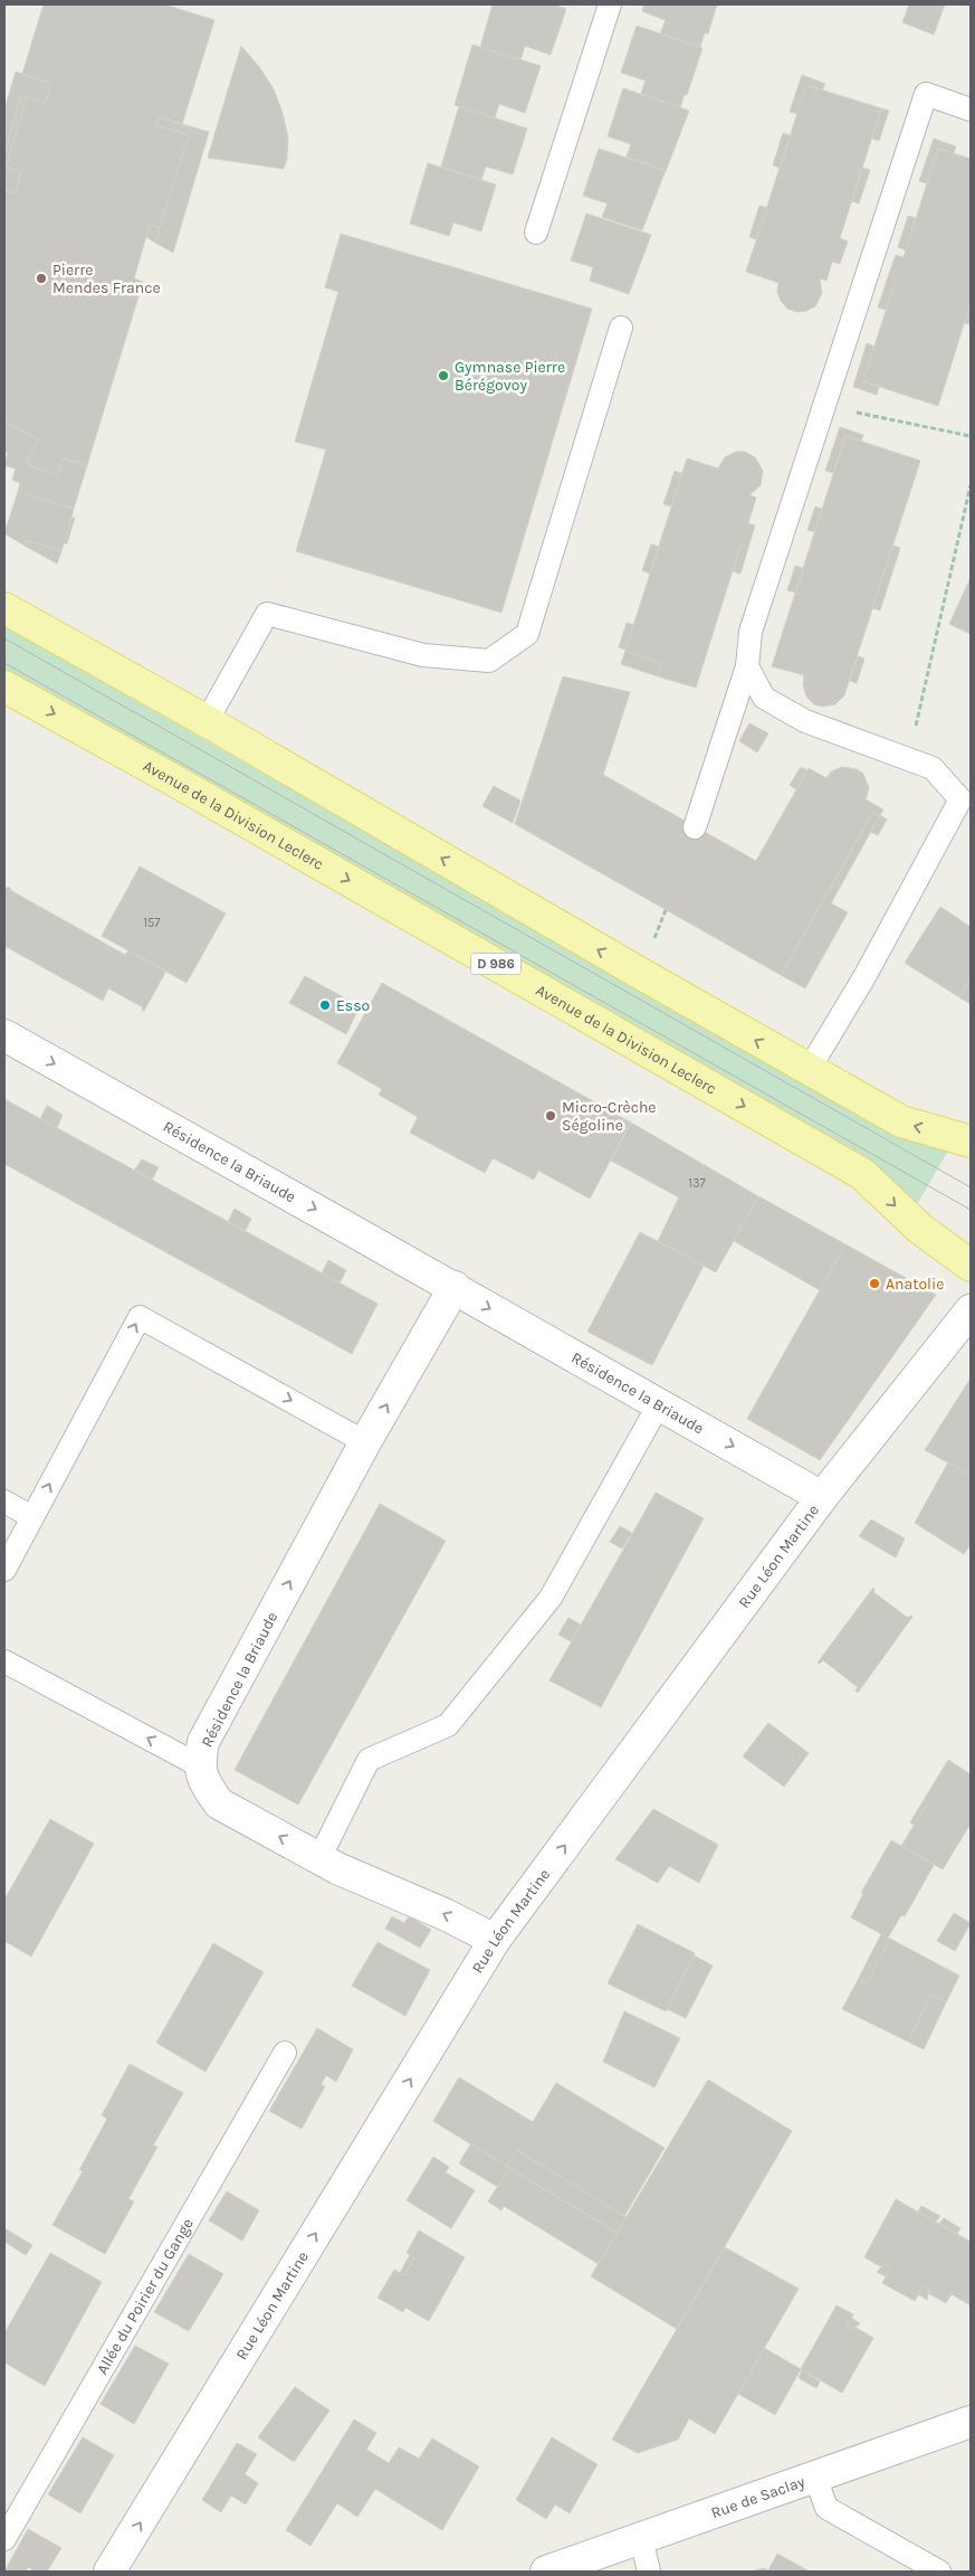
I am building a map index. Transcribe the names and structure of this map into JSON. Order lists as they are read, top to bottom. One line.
{"streets":{"main road":["Avenue de la Division Leclerc","D 986"],"street":["Résidence la Briaude","Rue Léon Martine","Rue de Saclay"],"lane":["Allée du Poirier du Gange"]},"crossings":[["Résidence la Briaude","Rue Léon Martine"]],"one_way":["Rue Léon Martine"],"places":["Pierre Mendes France","Gymnase Pierre Bérégovoy","Esso","Micro-Crèche Ségoline","Anatolie"],"house_numbers":["157","137"]}
